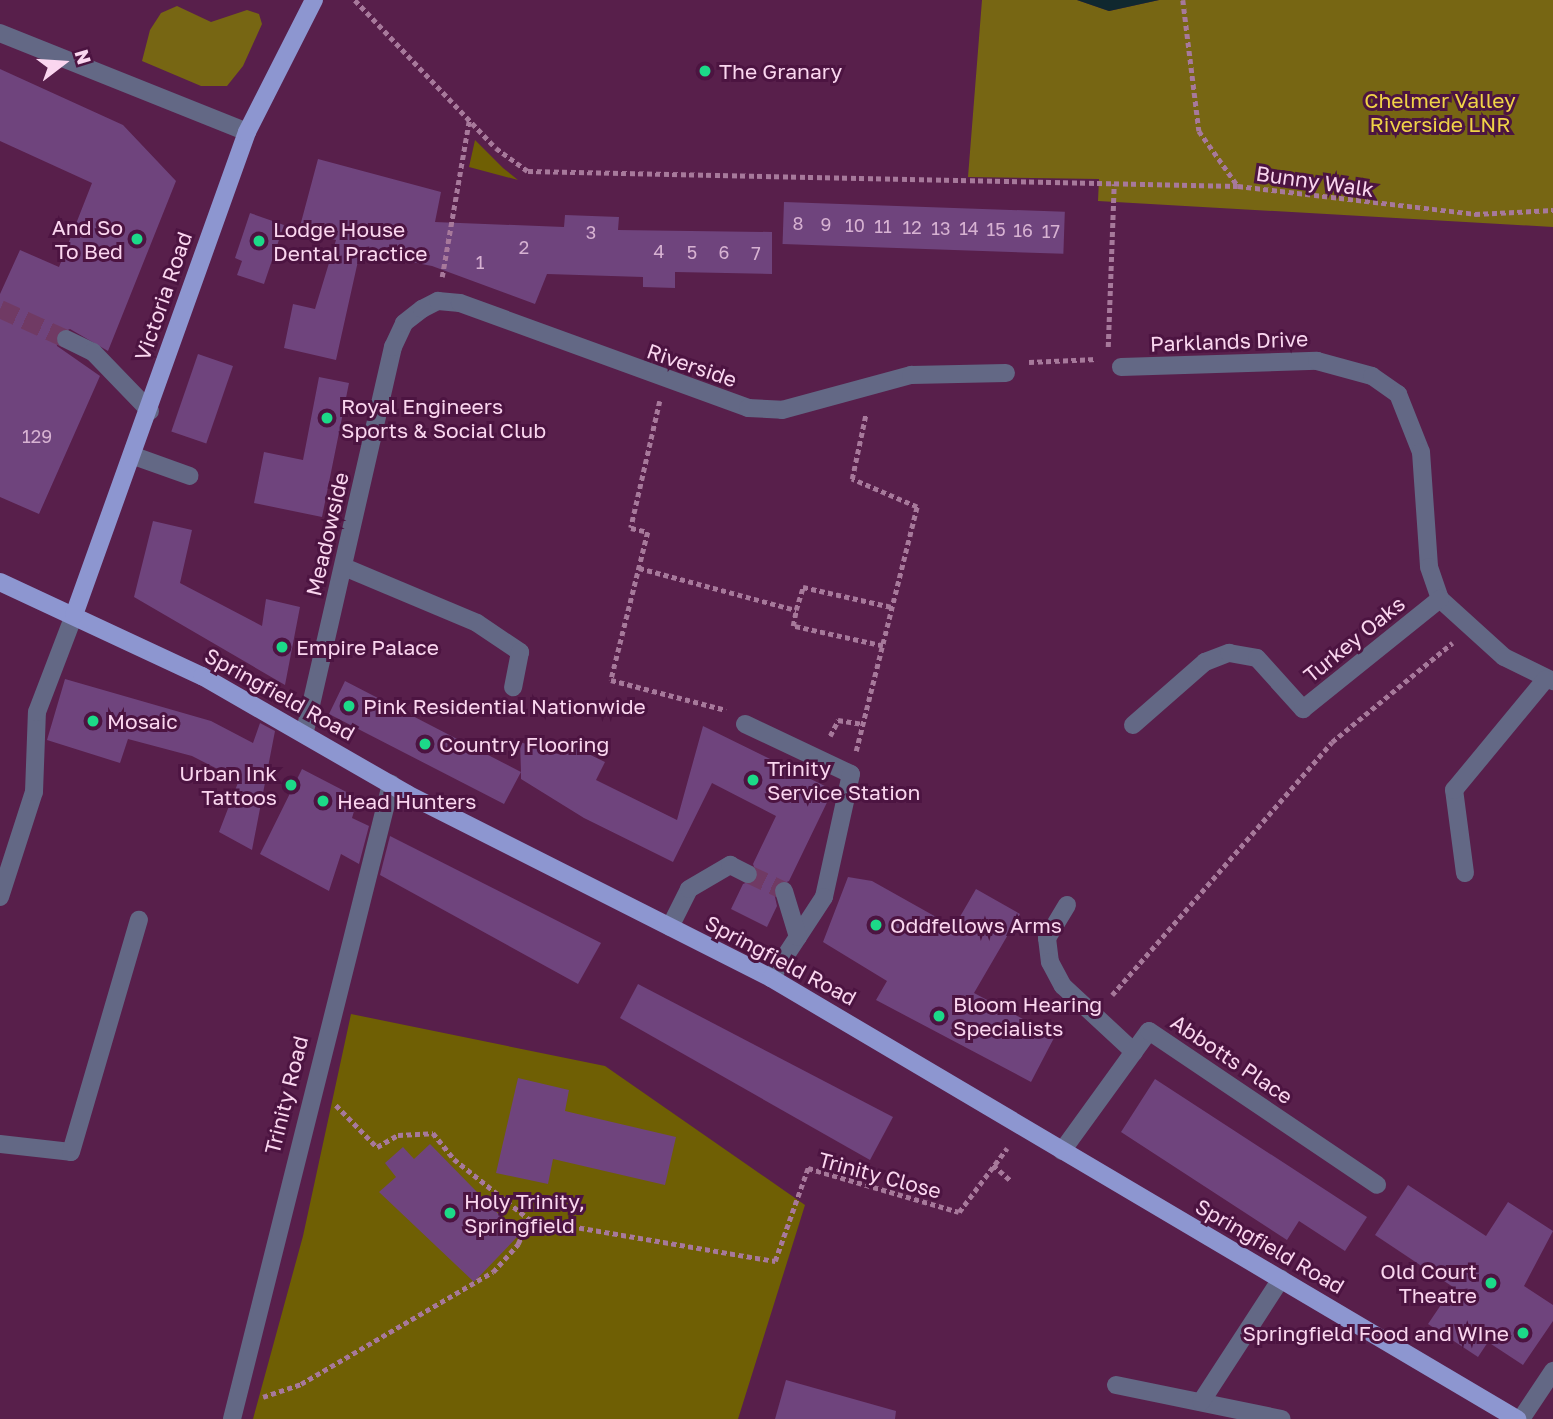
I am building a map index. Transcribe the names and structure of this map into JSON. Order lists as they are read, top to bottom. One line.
{"streets":{"main road":["Victoria Road","Springfield Road"],"street":["Parklands Drive","Riverside","Meadowside","Turkey Oaks","Abbotts Place","Trinity Road"],"path":["Bunny Walk","Trinity Close"]},"crossings":[["Victoria Road","Springfield Road"],["Parklands Drive","Turkey Oaks"],["Riverside","Meadowside"],["Meadowside","Springfield Road"],["Springfield Road","Abbotts Place"],["Springfield Road","Trinity Road"],["Springfield Road","Trinity Close"]],"parks":["Chelmer Valley Riverside LNR"],"places":["The Granary","And So To Bed","Lodge House Dental Practice","Royal Engineers Sports & Social Club","Empire Palace","Pink Residential Nationwide","Mosaic","Country Flooring","Trinity Service Station","Urban Ink Tattoos","Head Hunters","Oddfellows Arms","Bloom Hearing Specialists","Holy Trinity, Springfield","Old Court Theatre","Springfield Food and WIne"],"house_numbers":["8","9","10","11","12","13","14","15","16","17","3","2","4","5","6","7","1","129"],"north":"right"}
